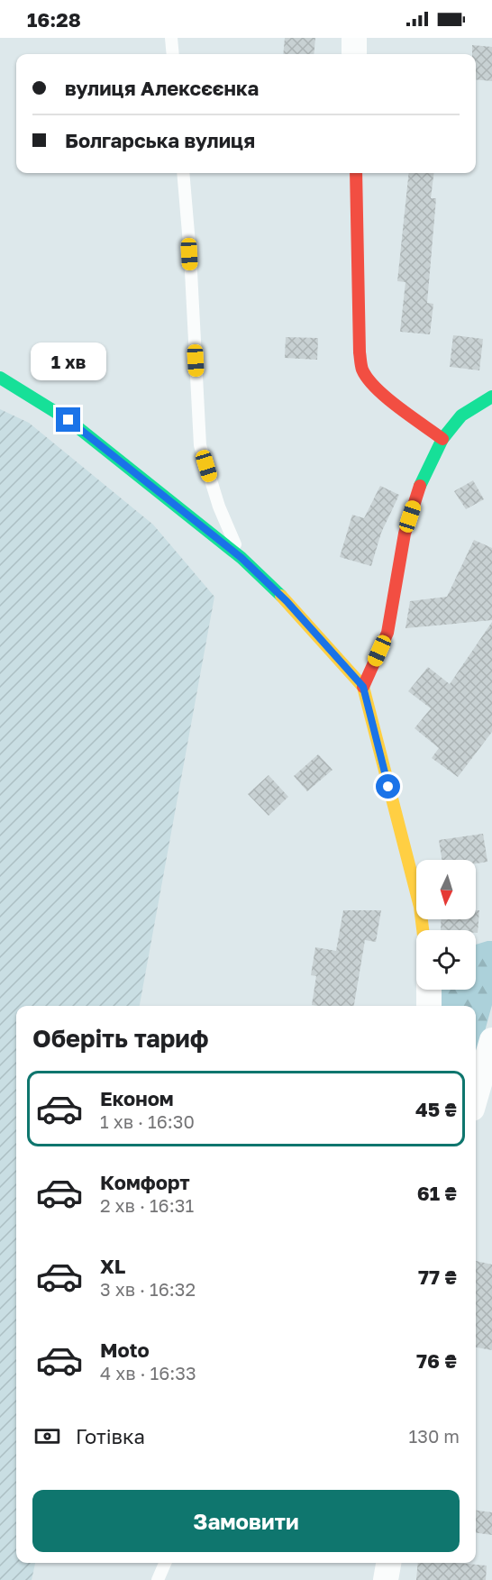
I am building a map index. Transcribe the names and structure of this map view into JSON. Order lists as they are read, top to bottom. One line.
{"north":"bottom","page":{"status":"16:28","banner":["вулиця Алексєєнка","Болгарська вулиця"],"bubble":"1 хв","heading":"Оберіть тариф","list":[{"name":"Економ","note":"1 хв · 16:30","value":"45 ₴"},{"name":"Комфорт","note":"2 хв · 16:31","value":"61 ₴"},{"name":"XL","note":"3 хв · 16:32","value":"77 ₴"},{"name":"Moto","note":"4 хв · 16:33","value":"76 ₴"}],"pay":["Готівка","130 m"],"buttons":"Замовити"}}
